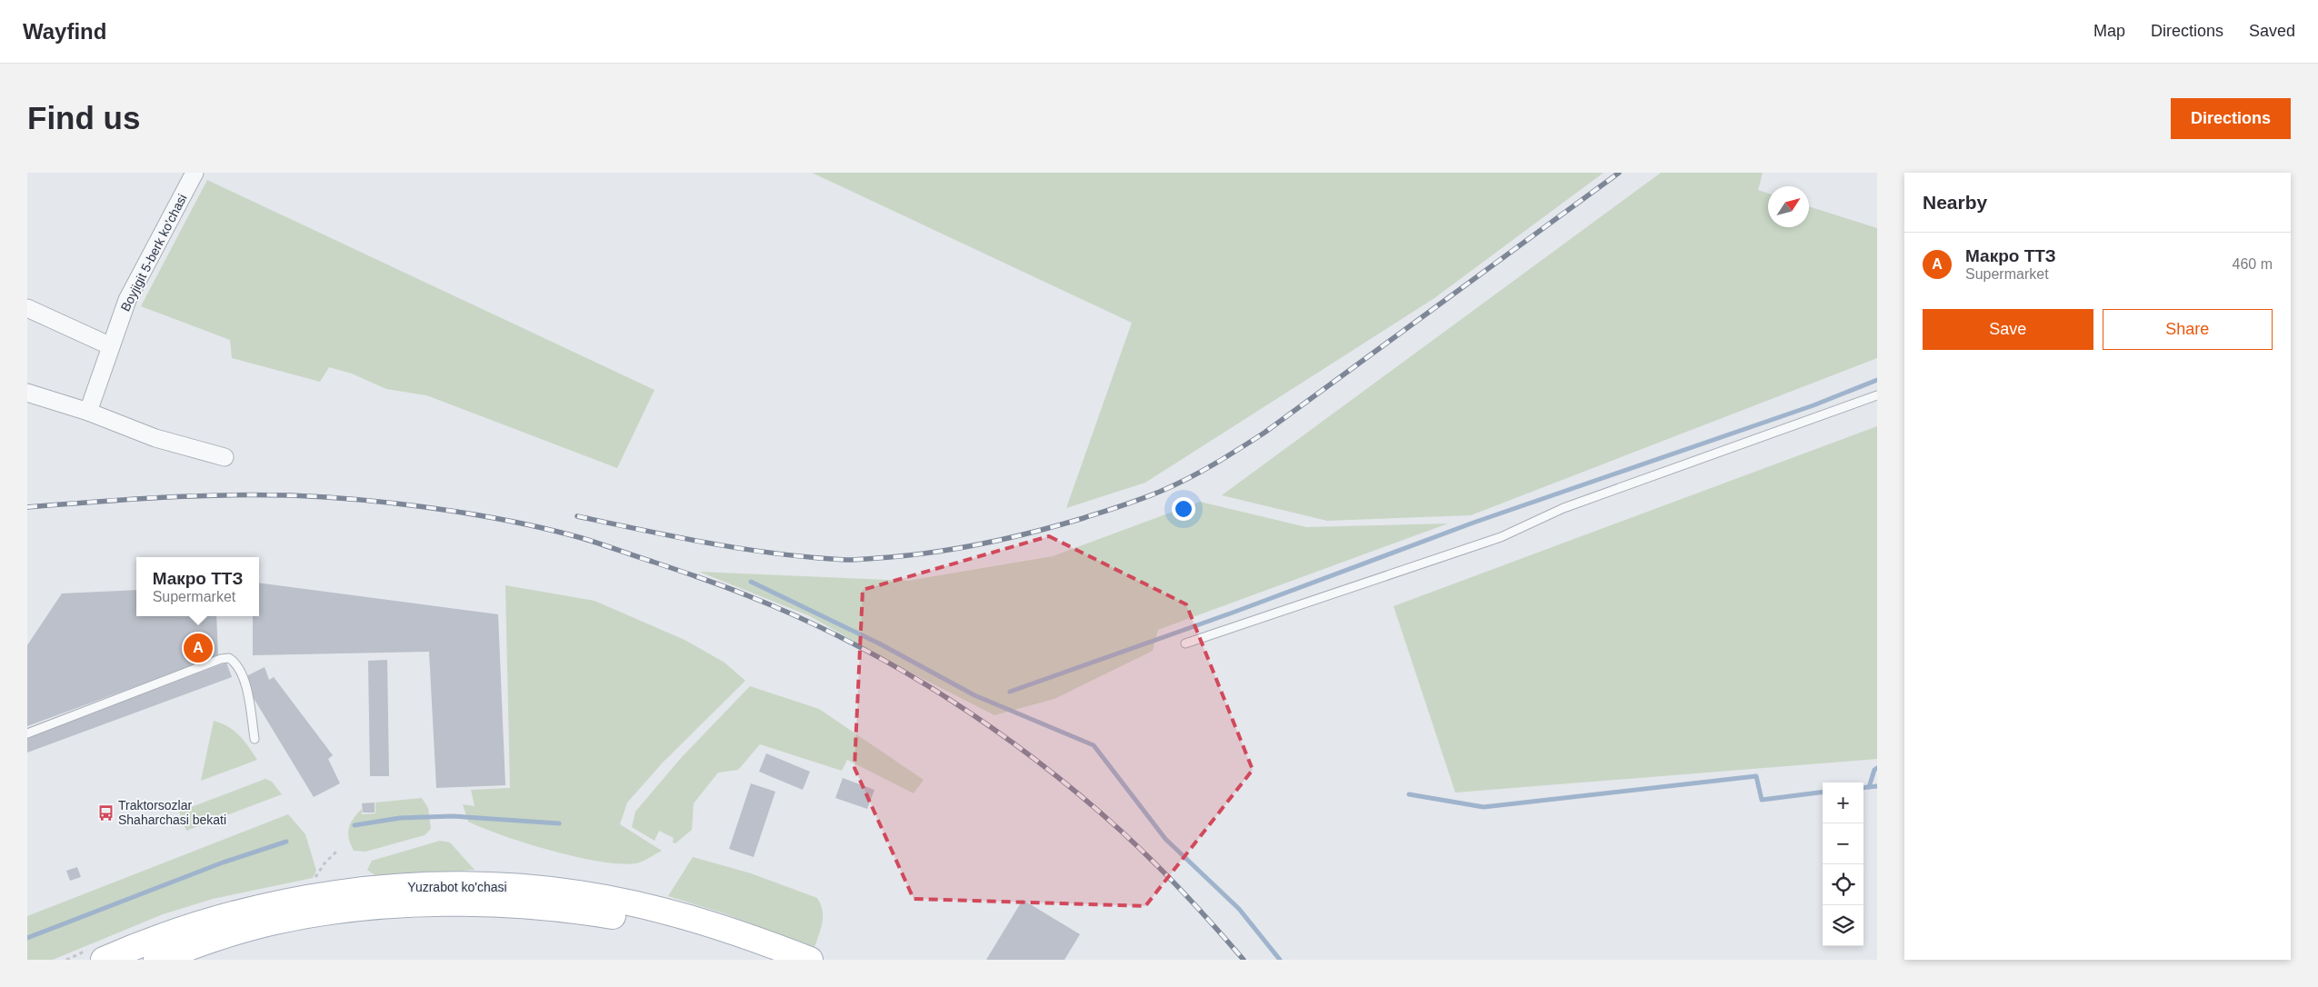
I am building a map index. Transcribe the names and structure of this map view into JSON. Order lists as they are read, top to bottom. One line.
{"streets":{"main road":["Yuzrabot ko'chasi"],"street":["Boyjigit 5-berk ko'chasi"]},"places":{"bus stop":["Traktorsozlar Shaharchasi bekati"]},"north":"top right","page":{"header":"Wayfind","nav":["Map","Directions","Saved"],"buttons":["Directions",["Save","Share"]],"title":"Find us","heading":"Nearby","list":[{"mark":"A","name":"Макро ТТЗ","note":"Supermarket","value":"460 m"}],"popup":["Макро ТТЗ","Supermarket"],"pins":"A","map_buttons":["+","−"]}}
